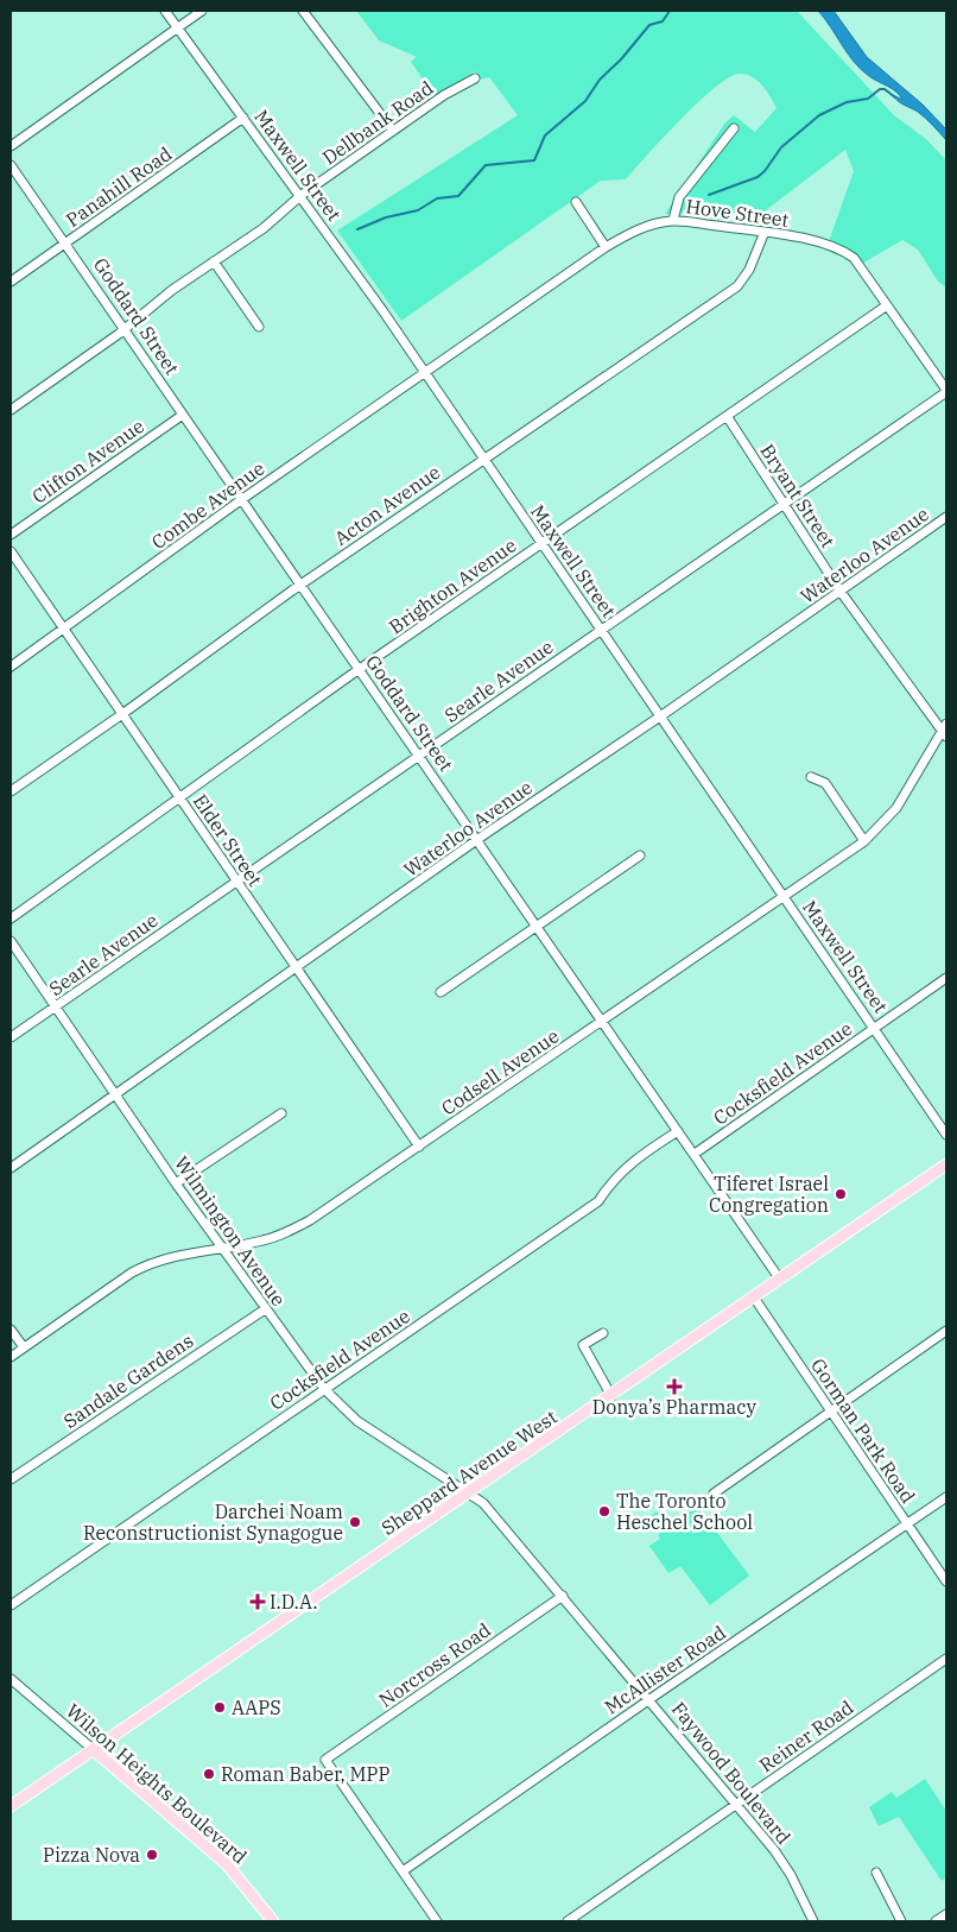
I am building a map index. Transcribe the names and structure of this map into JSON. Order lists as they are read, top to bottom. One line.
{"streets":{"main road":["Sheppard Avenue West","Wilson Heights Boulevard"],"street":["Dellbank Road","Maxwell Street","Panahill Road","Hove Street","Goddard Street","Clifton Avenue","Bryant Street","Combe Avenue","Acton Avenue","Waterloo Avenue","Brighton Avenue","Searle Avenue","Elder Street","Codsell Avenue","Cocksfield Avenue","Wilmington Avenue","Sandale Gardens","Gorman Park Road","Norcross Road","McAllister Road","Reiner Road","Faywood Boulevard"]},"crossings":[["Dellbank Road","Maxwell Street"],["Dellbank Road","Goddard Street"],["Maxwell Street","Panahill Road"],["Maxwell Street","Hove Street"],["Maxwell Street","Combe Avenue"],["Maxwell Street","Acton Avenue"],["Maxwell Street","Waterloo Avenue"],["Maxwell Street","Brighton Avenue"],["Maxwell Street","Searle Avenue"],["Maxwell Street","Codsell Avenue"],["Maxwell Street","Cocksfield Avenue"],["Panahill Road","Goddard Street"],["Hove Street","Combe Avenue"],["Hove Street","Acton Avenue"],["Hove Street","Brighton Avenue"],["Hove Street","Searle Avenue"],["Goddard Street","Clifton Avenue"],["Goddard Street","Combe Avenue"],["Goddard Street","Acton Avenue"],["Goddard Street","Waterloo Avenue"],["Goddard Street","Brighton Avenue"],["Goddard Street","Searle Avenue"],["Goddard Street","Codsell Avenue"],["Goddard Street","Cocksfield Avenue"],["Goddard Street","Sheppard Avenue West"],["Bryant Street","Waterloo Avenue"],["Bryant Street","Brighton Avenue"],["Bryant Street","Searle Avenue"],["Bryant Street","Codsell Avenue"],["Combe Avenue","Elder Street"],["Acton Avenue","Elder Street"],["Waterloo Avenue","Elder Street"],["Waterloo Avenue","Wilmington Avenue"],["Brighton Avenue","Elder Street"],["Searle Avenue","Elder Street"],["Searle Avenue","Wilmington Avenue"],["Elder Street","Codsell Avenue"],["Codsell Avenue","Wilmington Avenue"],["Cocksfield Avenue","Wilmington Avenue"],["Wilmington Avenue","Sandale Gardens"],["Wilmington Avenue","Sheppard Avenue West"],["Wilmington Avenue","Faywood Boulevard"],["Gorman Park Road","Sheppard Avenue West"],["Gorman Park Road","McAllister Road"],["Sheppard Avenue West","Faywood Boulevard"],["Sheppard Avenue West","Wilson Heights Boulevard"],["Norcross Road","McAllister Road"],["Norcross Road","Faywood Boulevard"],["McAllister Road","Faywood Boulevard"],["Reiner Road","Faywood Boulevard"]],"places":{"other":["Tiferet Israel Congregation","The Toronto Heschel School","Darchei Noam Reconstructionist Synagogue","AAPS","Roman Baber, MPP","Pizza Nova"],"health":["Donya’s Pharmacy","I.D.A."]}}
